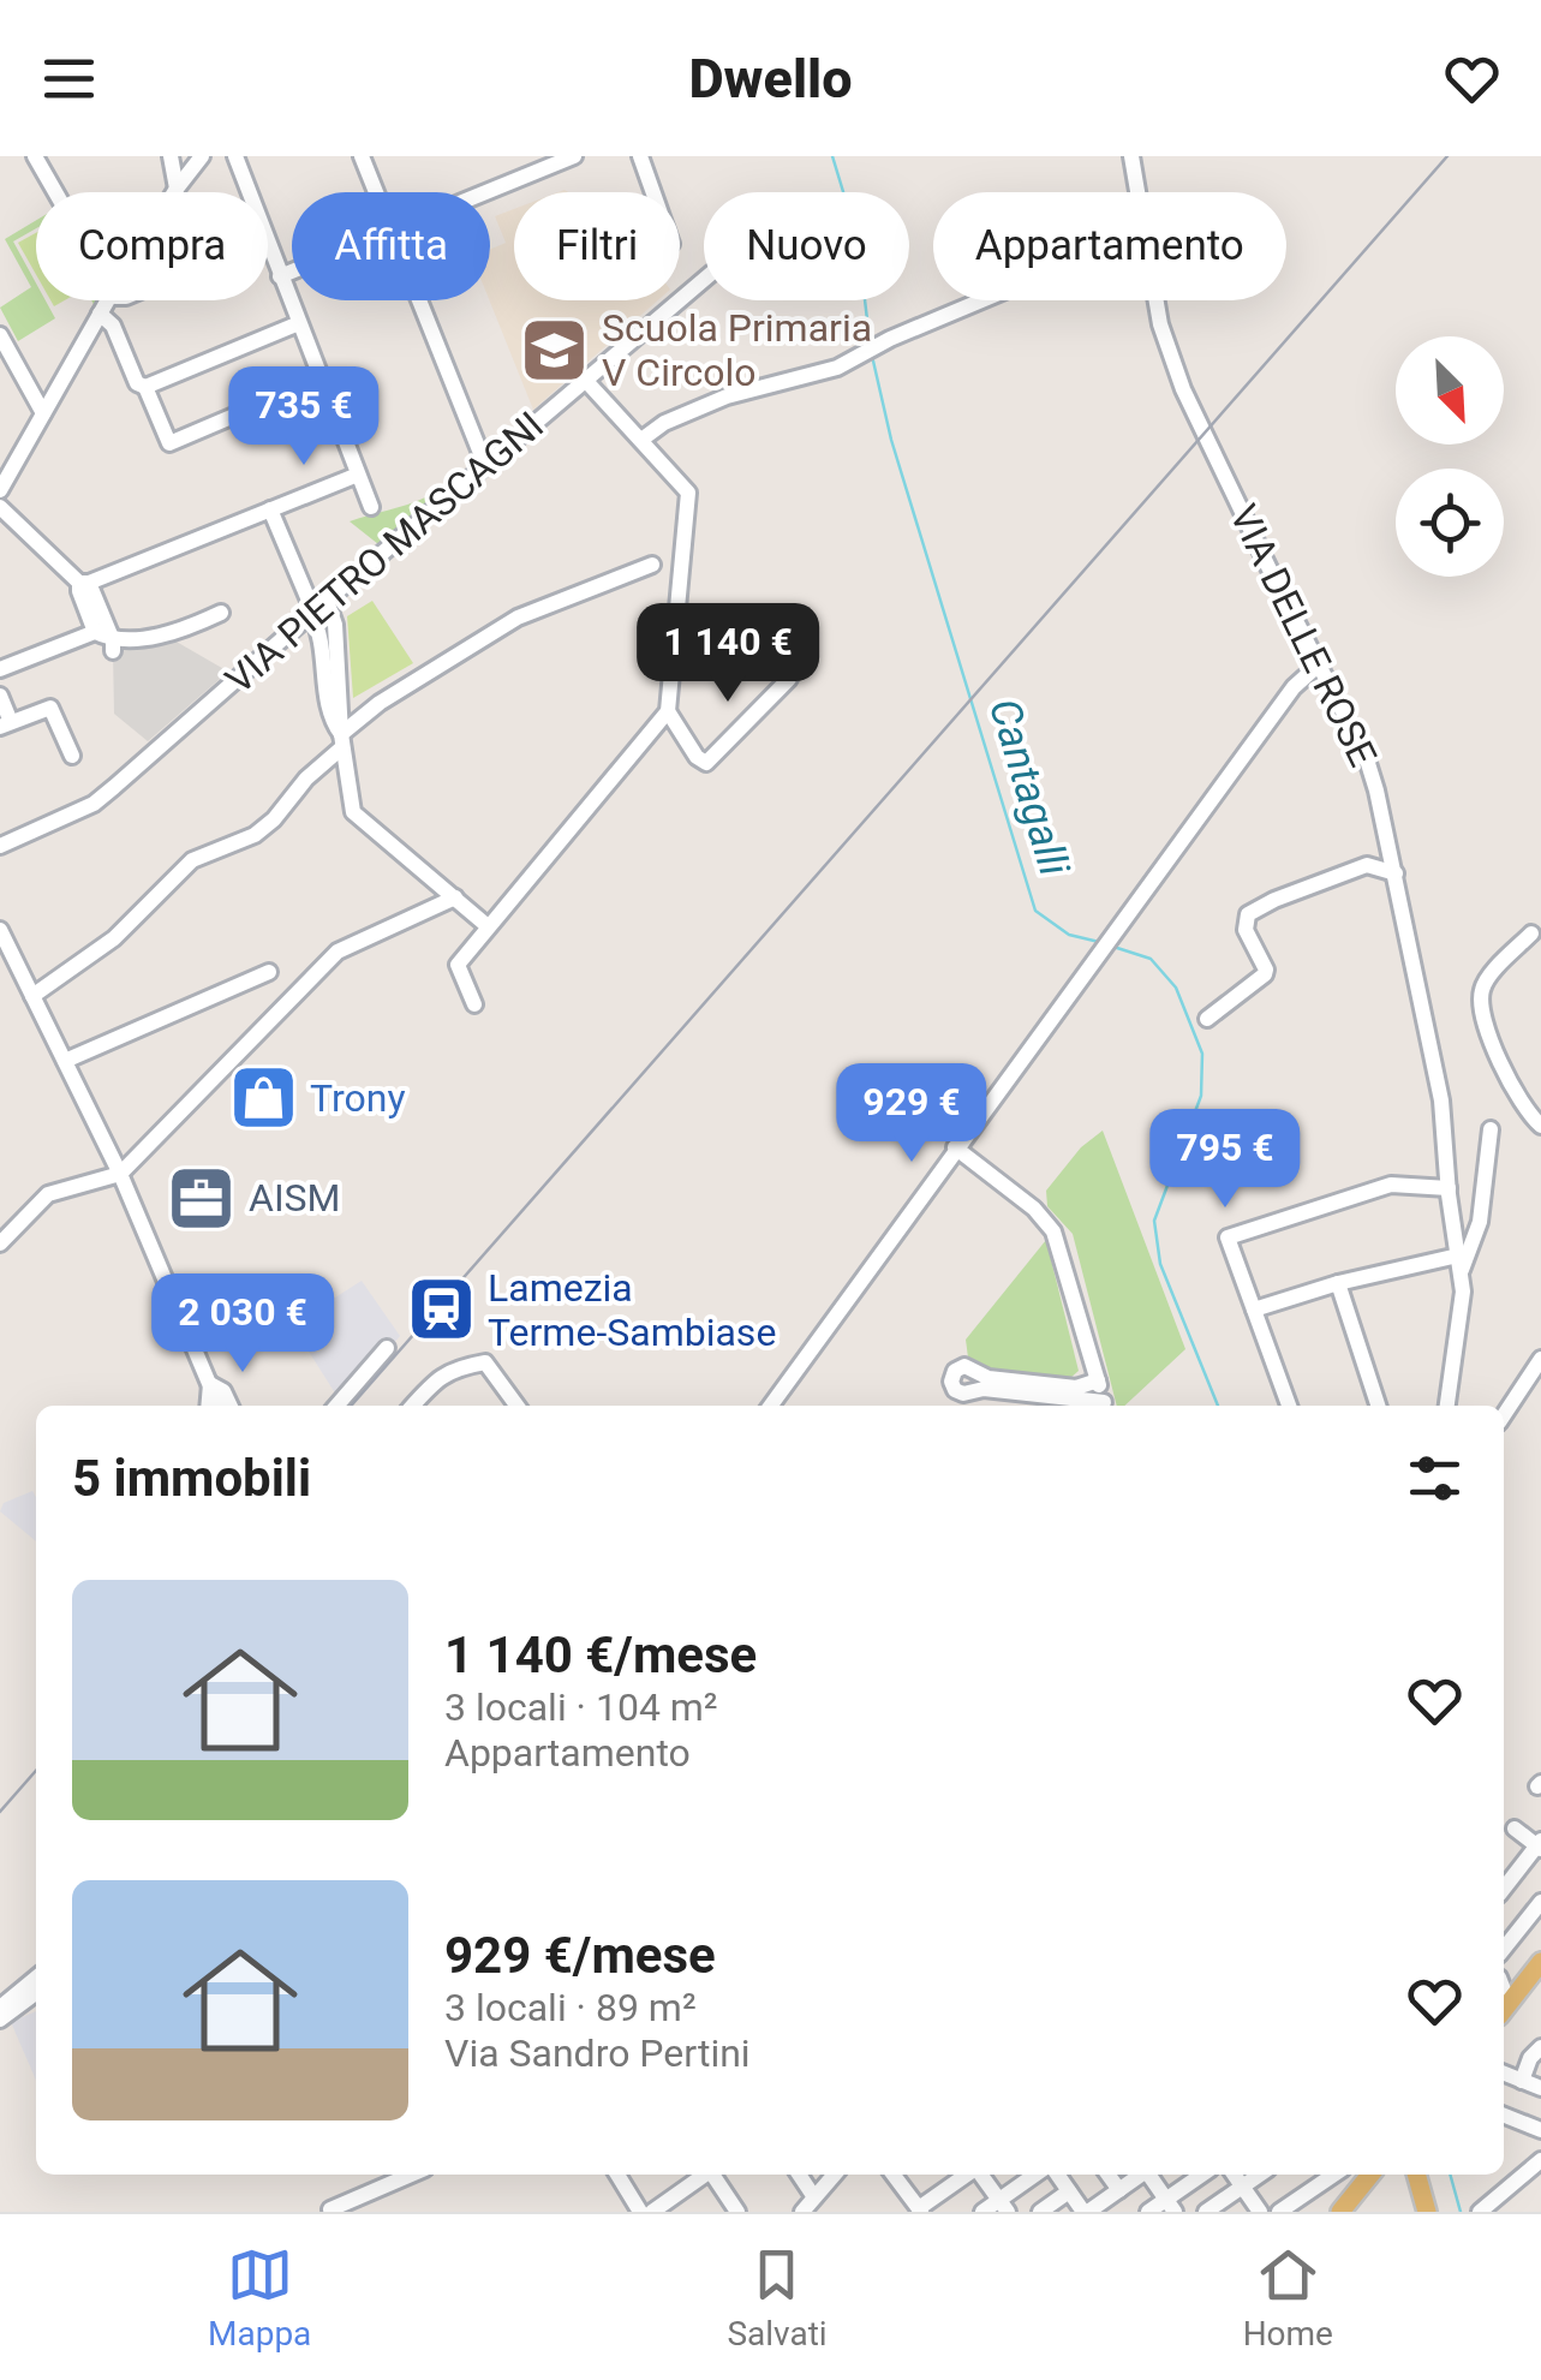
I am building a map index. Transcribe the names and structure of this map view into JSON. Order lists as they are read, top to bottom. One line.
{"streets":{"street":["VIA PIETRO MASCAGNI","VIA DELLE ROSE"]},"water":["Cantagalli"],"places":{"school or university":["Scuola Primaria V Circolo"],"shop":["Trony"],"office":["AISM"],"station":["Lamezia Terme-Sambiase"]},"north":"bottom right","page":{"header":"Dwello","chip":["Compra","Affitta","Filtri","Nuovo","Appartamento"],"price":["735 €","1 140 €","929 €","795 €","2 030 €"],"heading":"5 immobili","list":[{"name":"1 140 €/mese","note":"3 locali · 104 m² · Appartamento"},{"name":"929 €/mese","note":"3 locali · 89 m² · Via Sandro Pertini"}],"tabs":["Mappa","Salvati","Home"]}}
